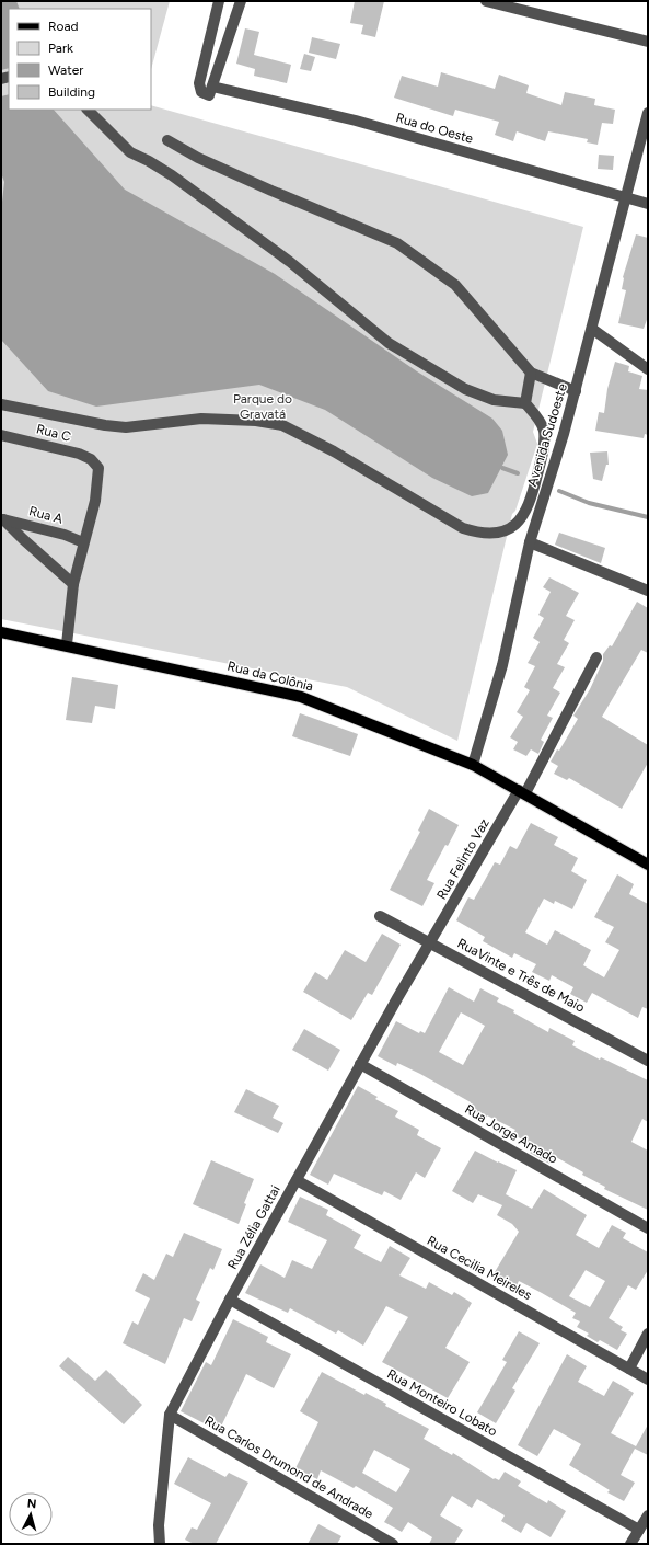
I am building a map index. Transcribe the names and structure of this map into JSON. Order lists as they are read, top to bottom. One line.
{"streets":{"main road":["Rua da Colônia"],"street":["Rua do Oeste","Rua C","Avenida Sudoeste","Rua A","Rua Felinto Vaz","RuaVinte e Três de Maio","Rua Jorge Amado","Rua Zélia Gattai","Rua Cecilia Meireles","Rua Monteiro Lobato","Rua Carlos Drumond de Andrade"]},"crossings":[["Rua do Oeste","Avenida Sudoeste"],["Rua C","Rua A"],["Avenida Sudoeste","Rua da Colônia"],["Rua da Colônia","Rua Felinto Vaz"],["Rua Felinto Vaz","RuaVinte e Três de Maio"],["Rua Felinto Vaz","Rua Zélia Gattai"],["RuaVinte e Três de Maio","Rua Zélia Gattai"],["Rua Jorge Amado","Rua Zélia Gattai"],["Rua Zélia Gattai","Rua Cecilia Meireles"],["Rua Zélia Gattai","Rua Monteiro Lobato"],["Rua Zélia Gattai","Rua Carlos Drumond de Andrade"]],"parks":["Parque do Gravatá"],"legend":["Road","Park","Water","Building"],"north":"top"}
